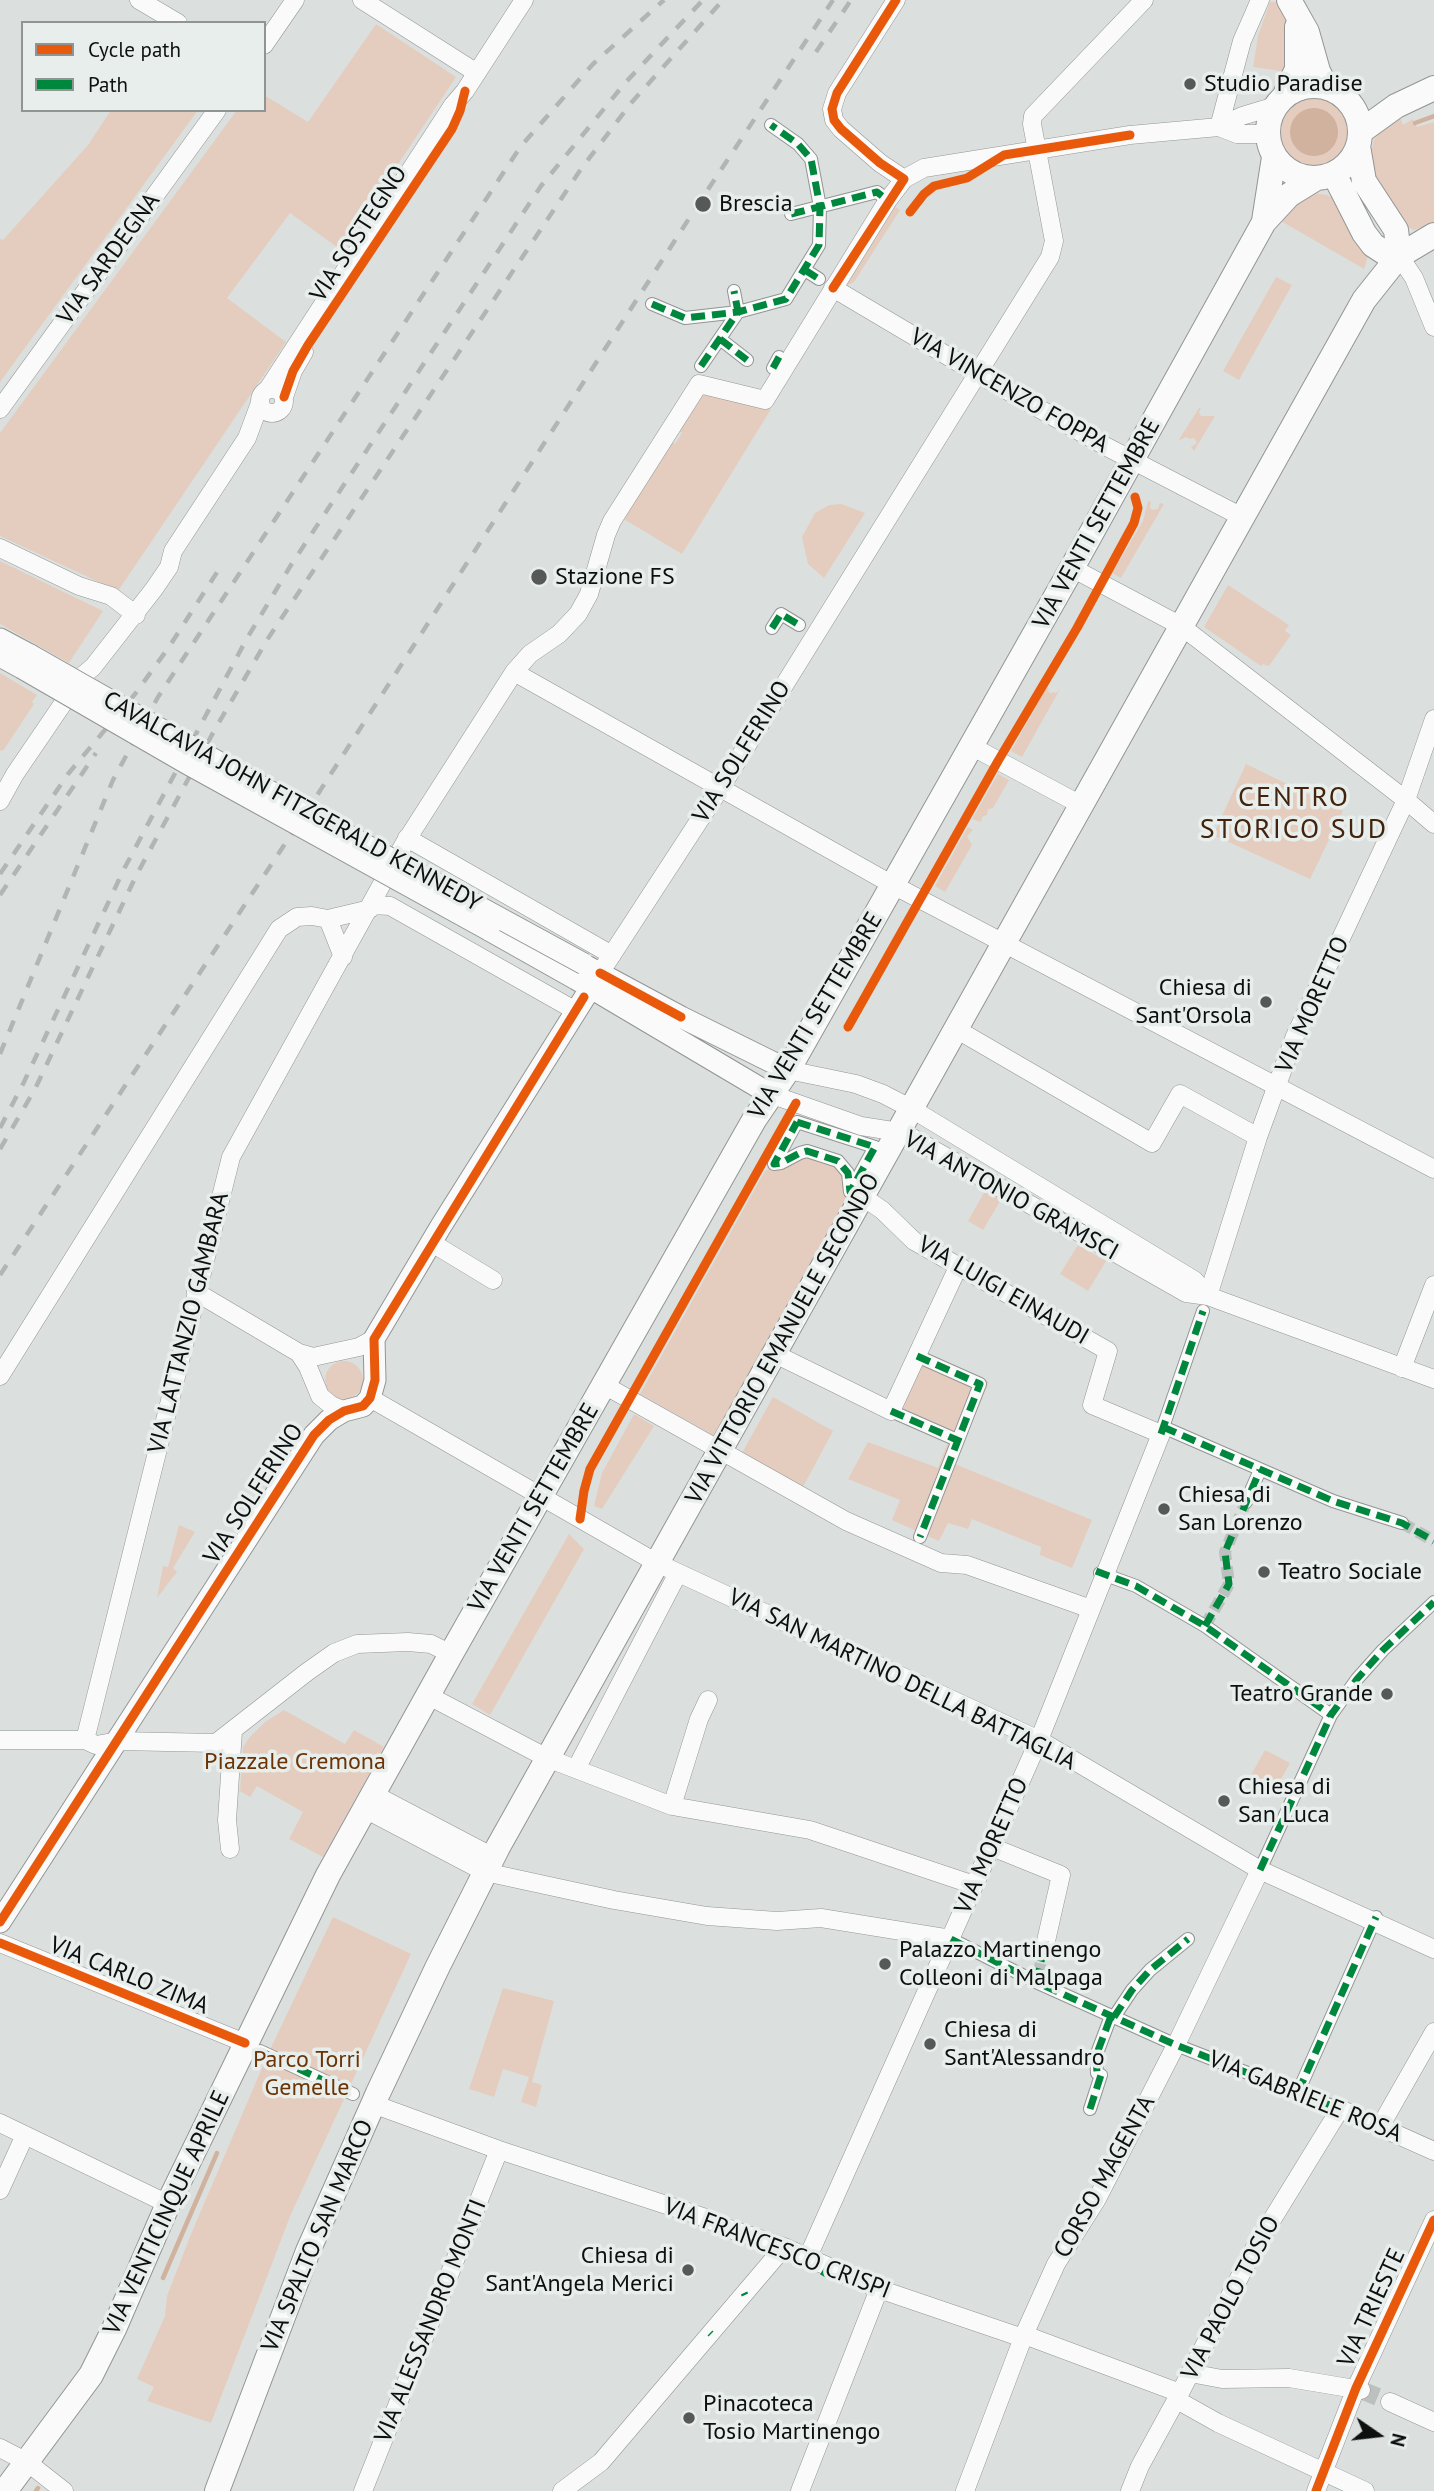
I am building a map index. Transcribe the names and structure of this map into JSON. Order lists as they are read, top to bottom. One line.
{"streets":{"main road":["VIA VENTI SETTEMBRE","VIA VITTORIO EMANUELE SECONDO","VIA VENTICINQUE APRILE","VIA SPALTO SAN MARCO"],"street":["VIA SOSTEGNO","VIA SARDEGNA","VIA VINCENZO FOPPA","VIA SOLFERINO","CAVALCAVIA JOHN FITZGERALD KENNEDY","VIA MORETTO","VIA ANTONIO GRAMSCI","VIA LUIGI EINAUDI","VIA LATTANZIO GAMBARA","VIA SAN MARTINO DELLA BATTAGLIA","VIA CARLO ZIMA","VIA GABRIELE ROSA","CORSO MAGENTA","VIA FRANCESCO CRISPI","VIA PAOLO TOSIO","VIA TRIESTE","VIA ALESSANDRO MONTI"]},"crossings":[["VIA VINCENZO FOPPA","VIA VENTI SETTEMBRE"],["VIA VINCENZO FOPPA","VIA SOLFERINO"],["VIA VINCENZO FOPPA","VIA LATTANZIO GAMBARA"],["VIA VINCENZO FOPPA","VIA VITTORIO EMANUELE SECONDO"],["VIA VENTI SETTEMBRE","VIA ANTONIO GRAMSCI"],["VIA VENTI SETTEMBRE","VIA SAN MARTINO DELLA BATTAGLIA"],["VIA VENTI SETTEMBRE","VIA VENTICINQUE APRILE"],["VIA SOLFERINO","CAVALCAVIA JOHN FITZGERALD KENNEDY"],["VIA SOLFERINO","VIA SAN MARTINO DELLA BATTAGLIA"],["VIA MORETTO","VIA ANTONIO GRAMSCI"],["VIA MORETTO","VIA LUIGI EINAUDI"],["VIA MORETTO","VIA SAN MARTINO DELLA BATTAGLIA"],["VIA MORETTO","VIA GABRIELE ROSA"],["VIA MORETTO","VIA FRANCESCO CRISPI"],["VIA ANTONIO GRAMSCI","VIA VITTORIO EMANUELE SECONDO"],["VIA LUIGI EINAUDI","VIA VITTORIO EMANUELE SECONDO"],["VIA VITTORIO EMANUELE SECONDO","VIA SAN MARTINO DELLA BATTAGLIA"],["VIA VITTORIO EMANUELE SECONDO","VIA SPALTO SAN MARCO"],["VIA SAN MARTINO DELLA BATTAGLIA","CORSO MAGENTA"],["VIA CARLO ZIMA","VIA VENTICINQUE APRILE"],["VIA GABRIELE ROSA","CORSO MAGENTA"],["VIA GABRIELE ROSA","VIA PAOLO TOSIO"],["CORSO MAGENTA","VIA FRANCESCO CRISPI"],["VIA SPALTO SAN MARCO","VIA FRANCESCO CRISPI"],["VIA FRANCESCO CRISPI","VIA PAOLO TOSIO"],["VIA FRANCESCO CRISPI","VIA TRIESTE"],["VIA FRANCESCO CRISPI","VIA ALESSANDRO MONTI"]],"districts":["CENTRO STORICO SUD"],"parks":["Piazzale Cremona","Parco Torri Gemelle"],"places":["Studio Paradise","Brescia","Stazione FS","Chiesa di Sant'Orsola","Chiesa di San Lorenzo","Teatro Sociale","Teatro Grande","Chiesa di San Luca","Palazzo Martinengo Colleoni di Malpaga","Chiesa di Sant'Alessandro","Chiesa di Sant'Angela Merici","Pinacoteca Tosio Martinengo"],"legend":["Cycle path","Path"],"north":"right"}
